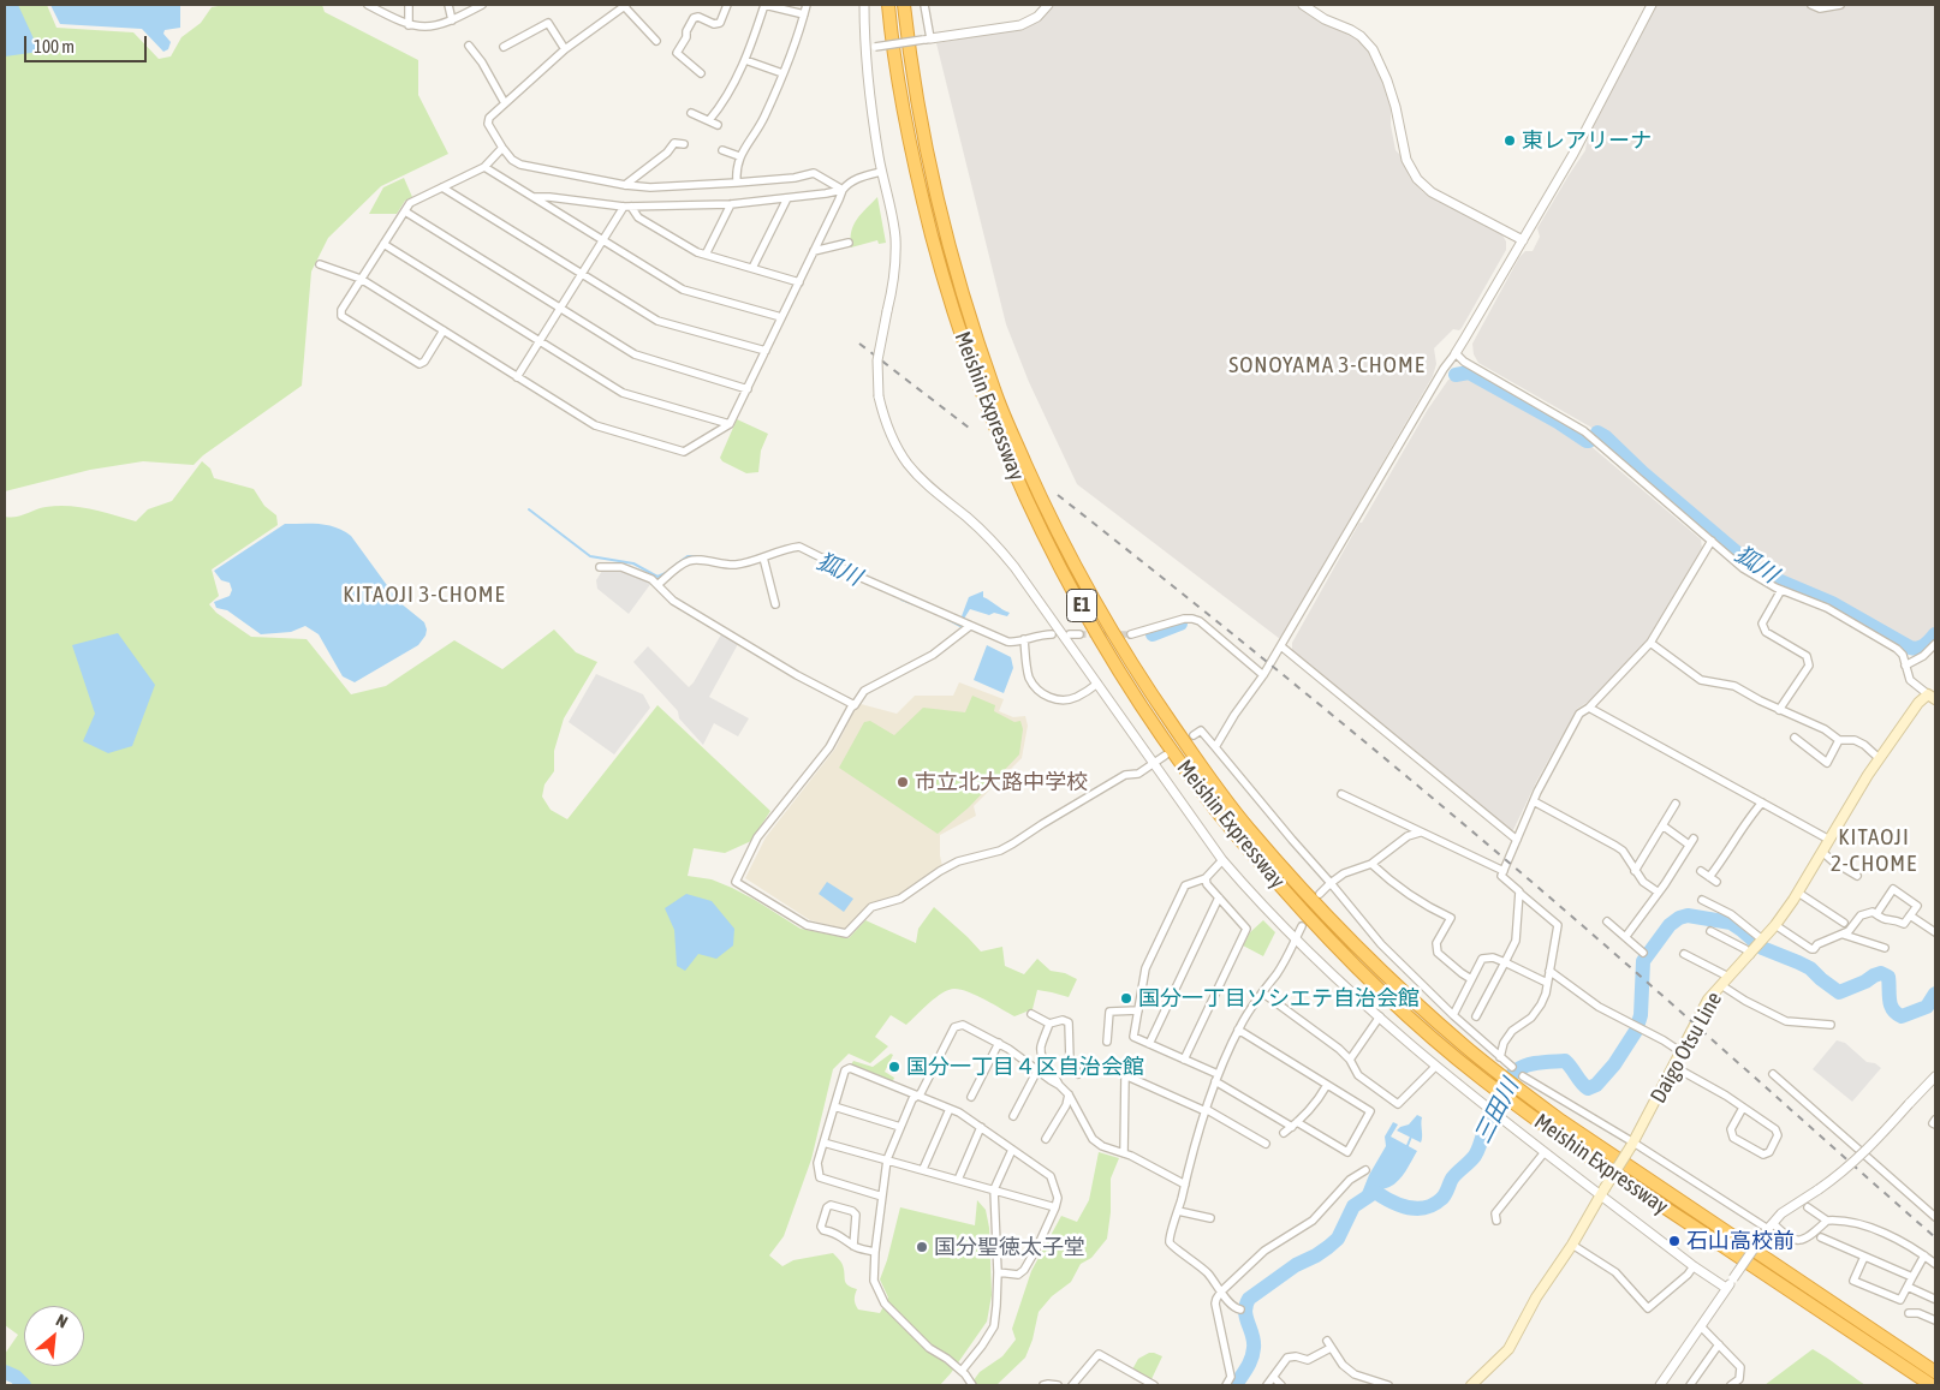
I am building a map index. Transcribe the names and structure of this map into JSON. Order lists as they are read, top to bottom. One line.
{"streets":{"highway":["Meishin Expressway","E1"],"main road":["Daigo Otsu Line"]},"districts":["SONOYAMA 3-CHOME","KITAOJI 3-CHOME","KITAOJI 2-CHOME"],"water":["狐川","三田川"],"places":["東レアリーナ","市立北大路中学校","国分一丁目ソシエテ自治会館","国分一丁目４区自治会館","石山高校前","国分聖徳太子堂"],"scale_bar":"100 m","north":"top right"}
